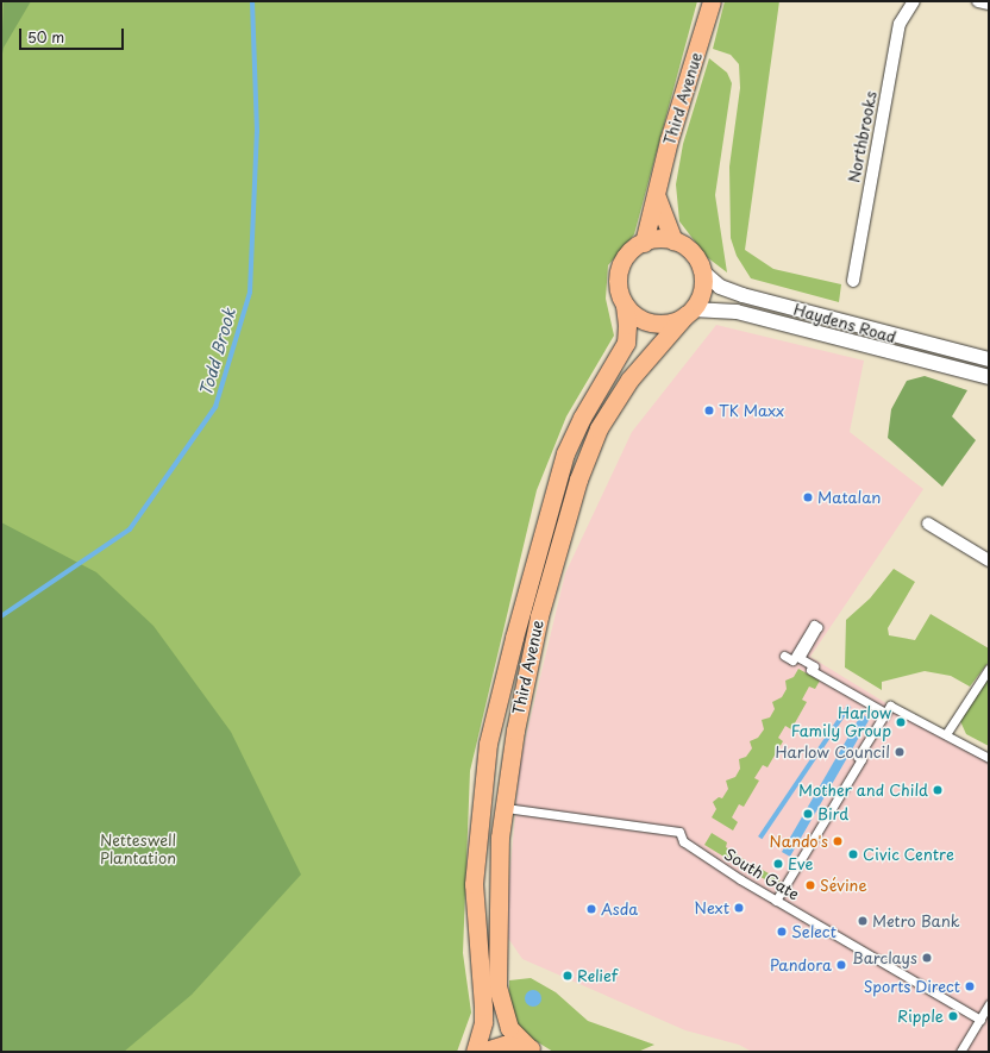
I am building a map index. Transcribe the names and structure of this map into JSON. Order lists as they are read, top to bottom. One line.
{"streets":{"main road":["Third Avenue"],"street":["Northbrooks","Haydens Road","South Gate"]},"crossings":[["Third Avenue","Haydens Road"]],"water":["Todd Brook"],"parks":["Netteswell Plantation"],"places":["TK Maxx","Matalan","Harlow Family Group","Harlow Council","Mother and Child","Bird","Nando's","Civic Centre","Eve","Sévine","Next","Asda","Metro Bank","Select","Barclays","Pandora","Relief","Sports Direct","Ripple"],"scale_bar":"50 m"}
